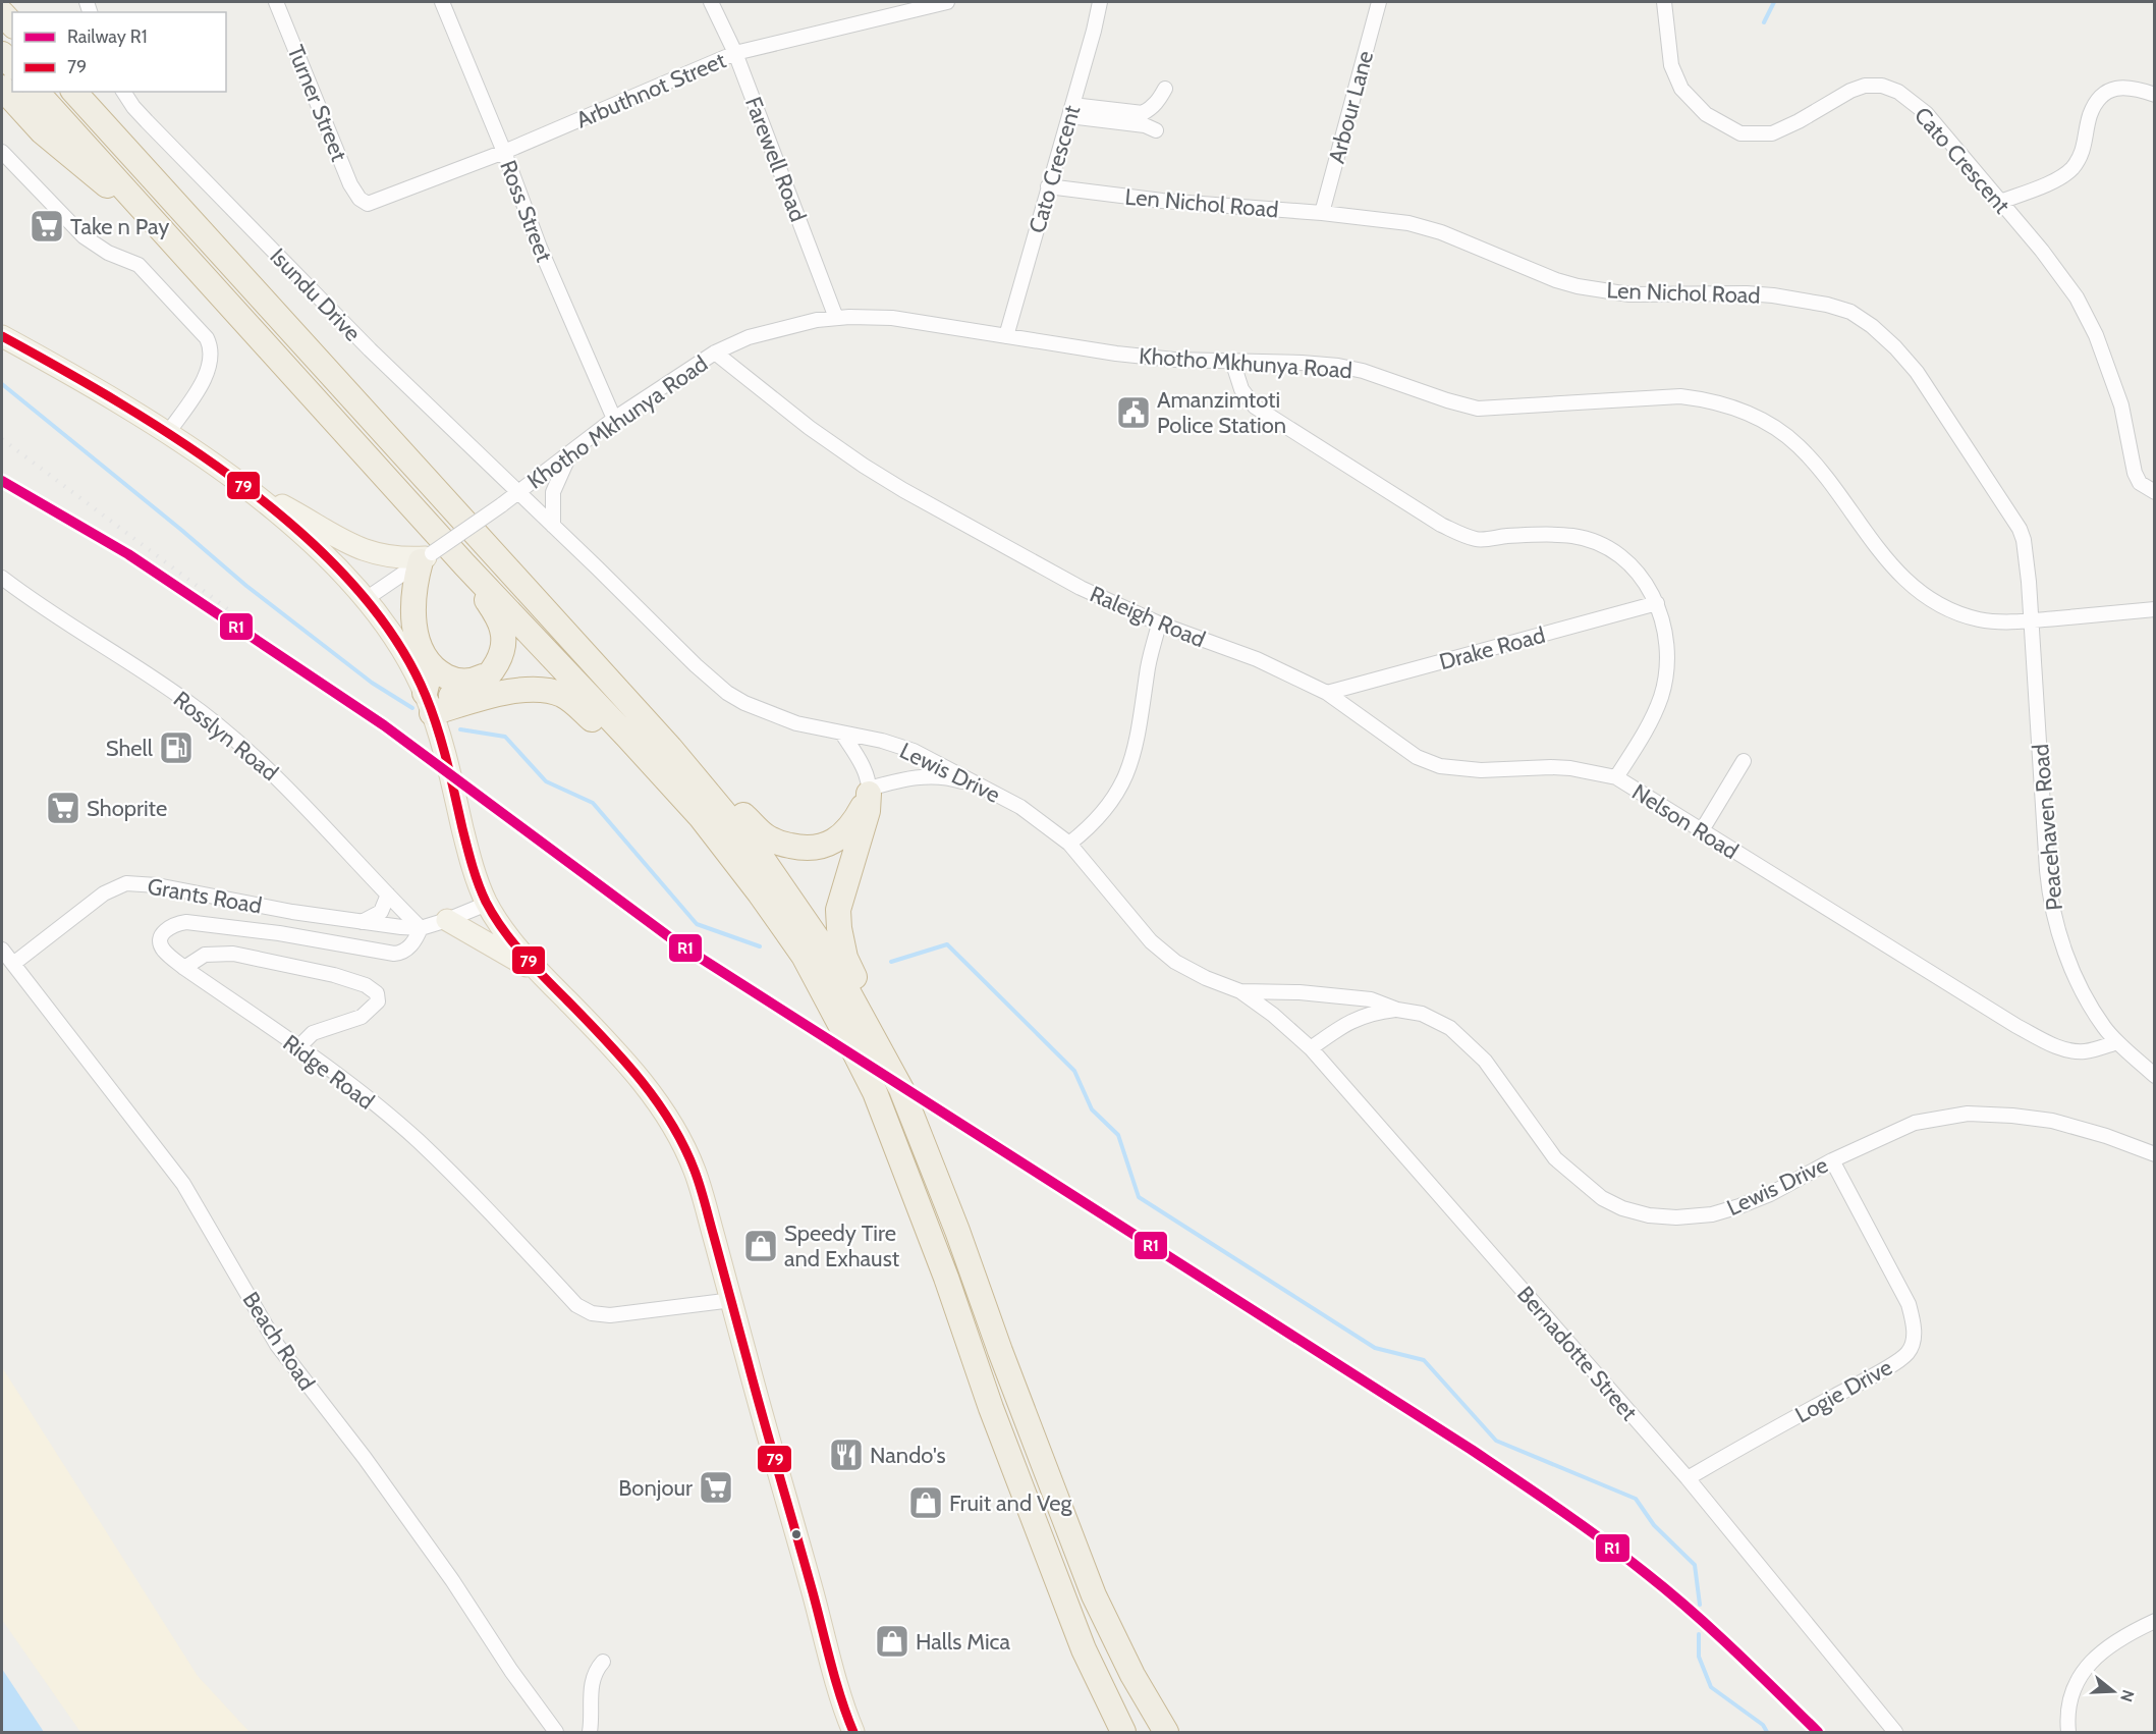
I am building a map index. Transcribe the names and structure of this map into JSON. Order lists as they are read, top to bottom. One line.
{"streets":{"street":["Arbuthnot Street","Turner Street","Arbour Lane","Farewell Road","Cato Crescent","Len Nichol Road","Ross Street","Isundu Drive","Khotho Mkhunya Road","Raleigh Road","Drake Road","Rosslyn Road","Lewis Drive","Nelson Road","Peacehaven Road","Grants Road","Ridge Road","Beach Road","Bernadotte Street","Logie Drive"]},"crossings":[["Arbuthnot Street","Turner Street"],["Arbuthnot Street","Farewell Road"],["Arbuthnot Street","Ross Street"],["Arbour Lane","Len Nichol Road"],["Farewell Road","Khotho Mkhunya Road"],["Cato Crescent","Len Nichol Road"],["Cato Crescent","Khotho Mkhunya Road"],["Len Nichol Road","Khotho Mkhunya Road"],["Len Nichol Road","Peacehaven Road"],["Ross Street","Khotho Mkhunya Road"],["Isundu Drive","Khotho Mkhunya Road"],["Isundu Drive","Lewis Drive"],["Khotho Mkhunya Road","Raleigh Road"],["Khotho Mkhunya Road","Lewis Drive"],["Khotho Mkhunya Road","Nelson Road"],["Khotho Mkhunya Road","Peacehaven Road"],["Raleigh Road","Drake Road"],["Raleigh Road","Nelson Road"],["Drake Road","Nelson Road"],["Rosslyn Road","Grants Road"],["Rosslyn Road","Ridge Road"],["Lewis Drive","Bernadotte Street"],["Lewis Drive","Logie Drive"],["Nelson Road","Peacehaven Road"],["Grants Road","Ridge Road"],["Grants Road","Beach Road"],["Bernadotte Street","Logie Drive"]],"places":{"supermarket":["Take n Pay","Shoprite","Bonjour"],"public building":["Amanzimtoti Police Station"],"fuel station":["Shell"],"shop":["Speedy Tire and Exhaust","Fruit and Veg","Halls Mica"],"restaurant":["Nando's"]},"lines":["transit line 79","rail line R1"],"legend":["Railway R1","79"],"north":"right"}
